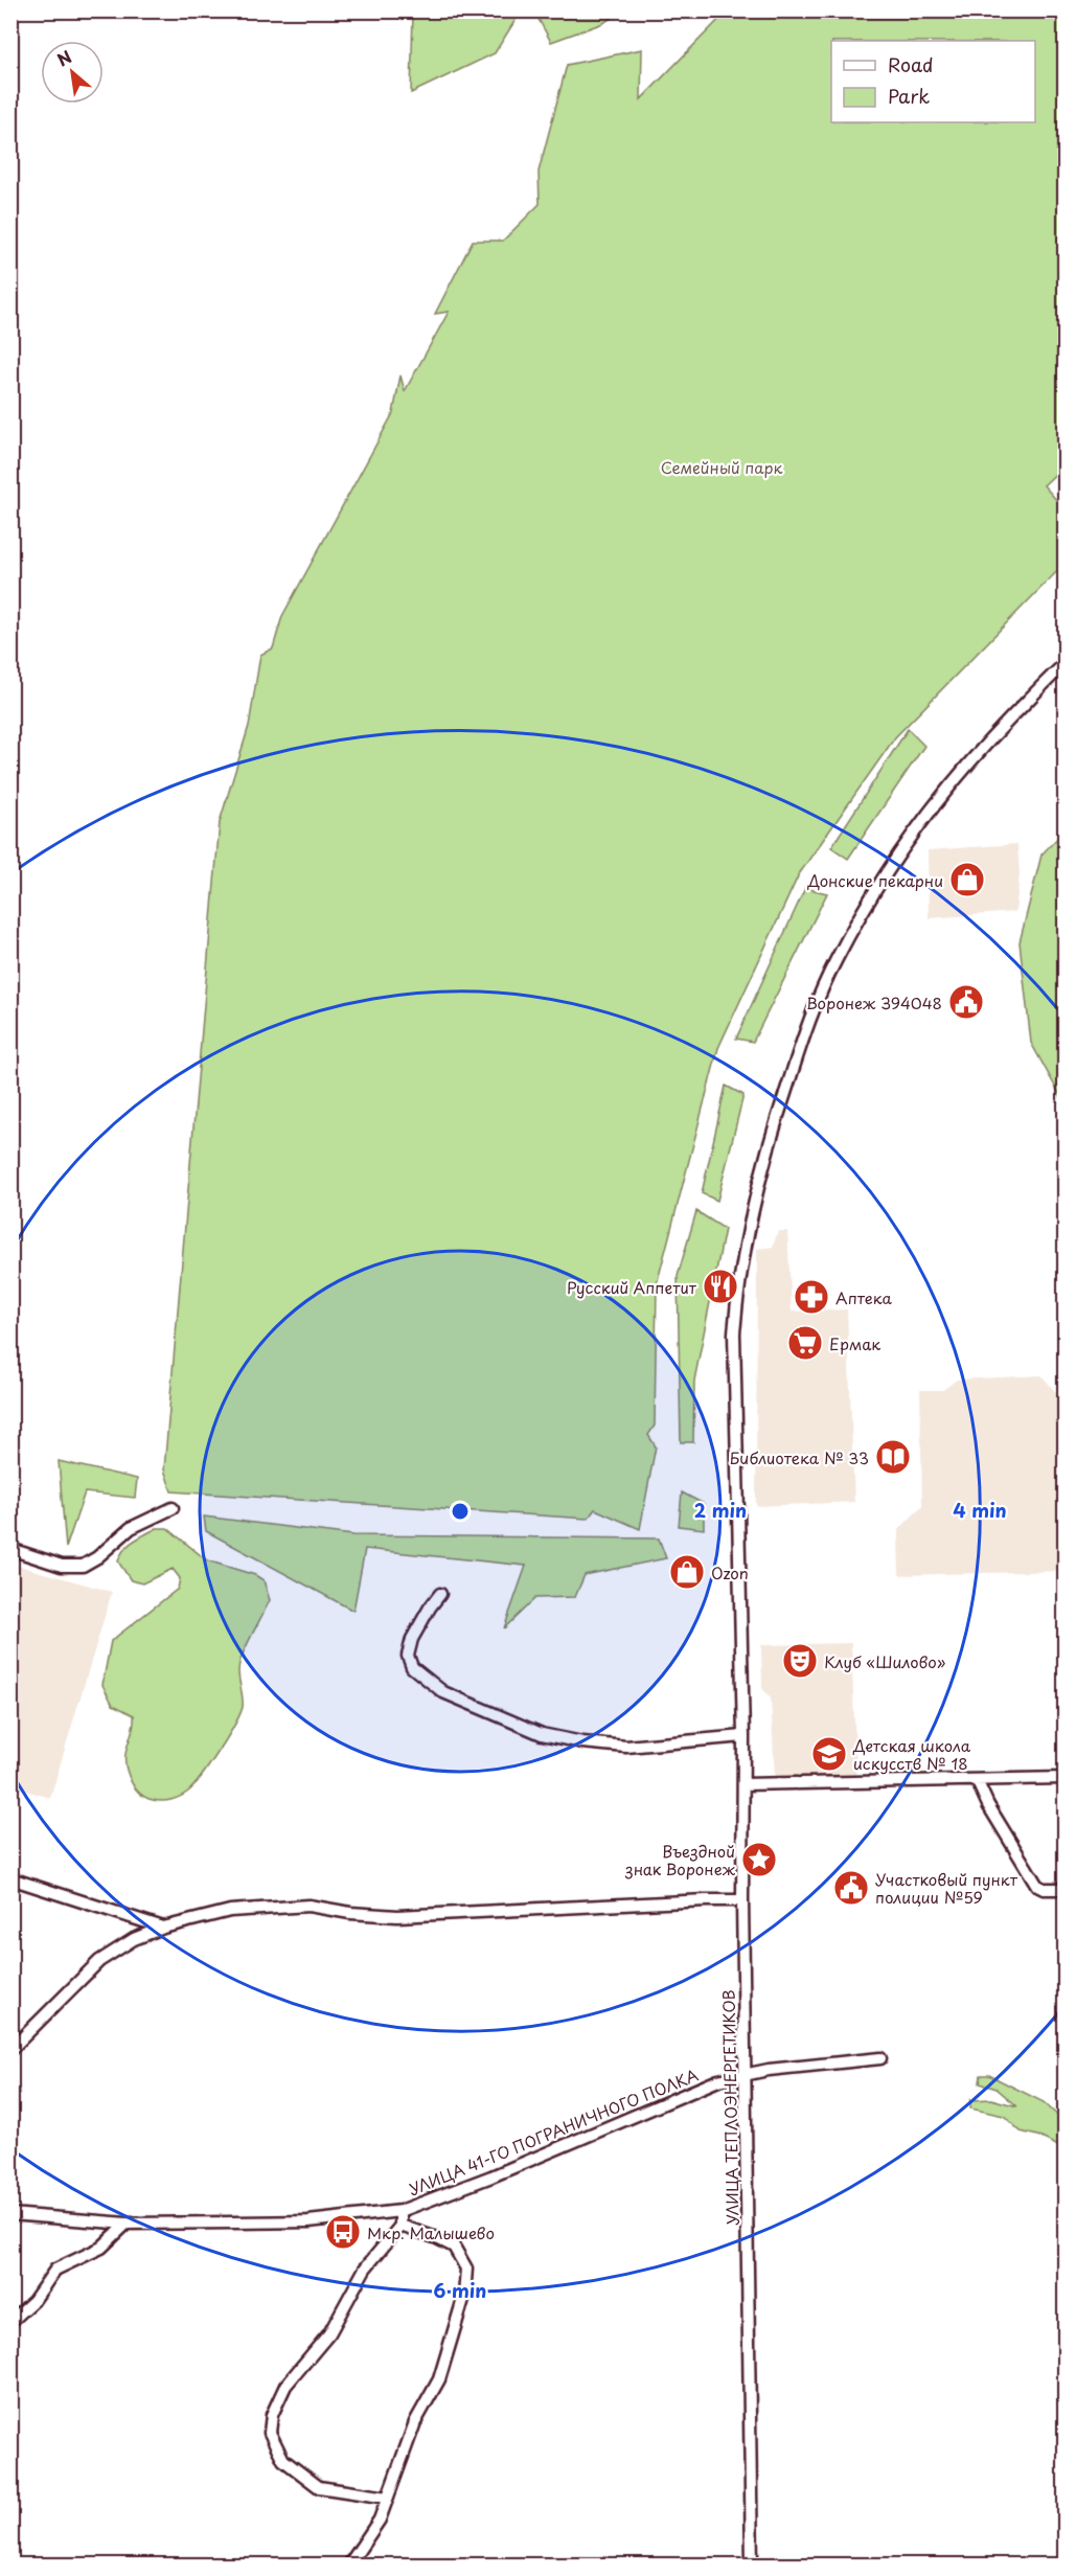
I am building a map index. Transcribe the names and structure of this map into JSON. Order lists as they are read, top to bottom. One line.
{"streets":{"street":["УЛИЦА ТЕПЛОЭНЕРГЕТИКОВ","УЛИЦА 41-ГО ПОГРАНИЧНОГО ПОЛКА"]},"crossings":[["УЛИЦА ТЕПЛОЭНЕРГЕТИКОВ","УЛИЦА 41-ГО ПОГРАНИЧНОГО ПОЛКА"]],"parks":["Семейный парк"],"places":{"shop":["Донские пекарни","Ozon"],"public building":["Воронеж 394048","Участковый пункт полиции №59"],"restaurant":["Русский Аппетит"],"pharmacy":["Аптека"],"supermarket":["Ермак"],"library":["Библиотека № 33"],"theatre":["Клуб «Шилово»"],"school or university":["Детская школа искусств № 18"],"place":["Въездной знак Воронеж"],"bus stop":["Мкр. Малышево"]},"legend":["Road","Park"],"north":"top left","rings":["2 min","4 min","6 min"]}
